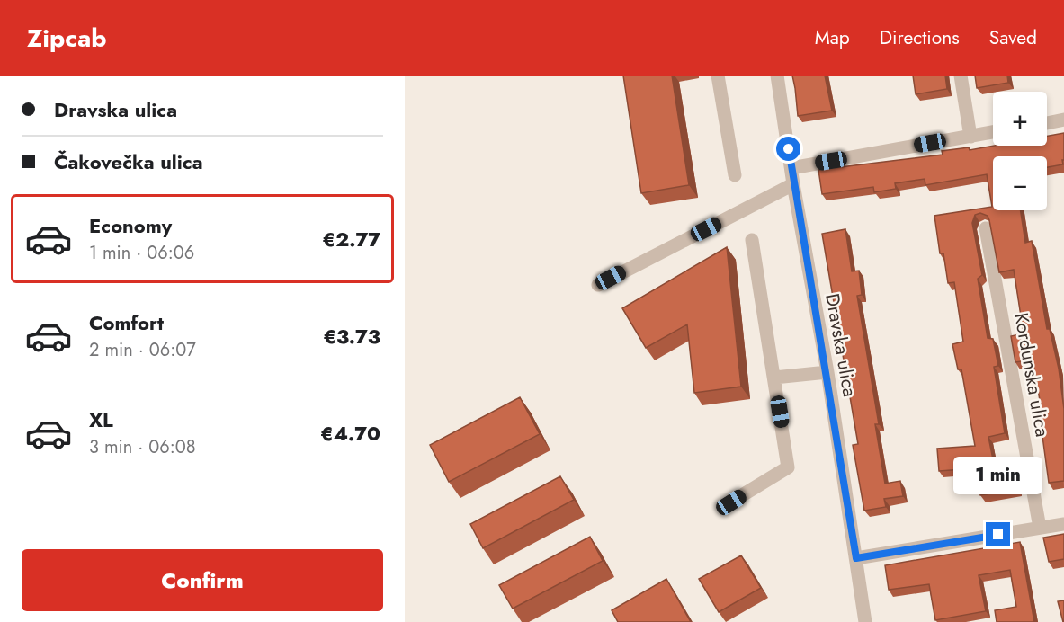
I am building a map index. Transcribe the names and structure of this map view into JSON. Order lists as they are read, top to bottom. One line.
{"streets":{"street":["Dravska ulica","Kordunska ulica"]},"page":{"header":"Zipcab","nav":["Map","Directions","Saved"],"banner":["Dravska ulica","Čakovečka ulica"],"map_buttons":["+","−"],"list":[{"name":"Economy","note":"1 min · 06:06","value":"€2.77"},{"name":"Comfort","note":"2 min · 06:07","value":"€3.73"},{"name":"XL","note":"3 min · 06:08","value":"€4.70"}],"bubble":"1 min","buttons":"Confirm"}}
